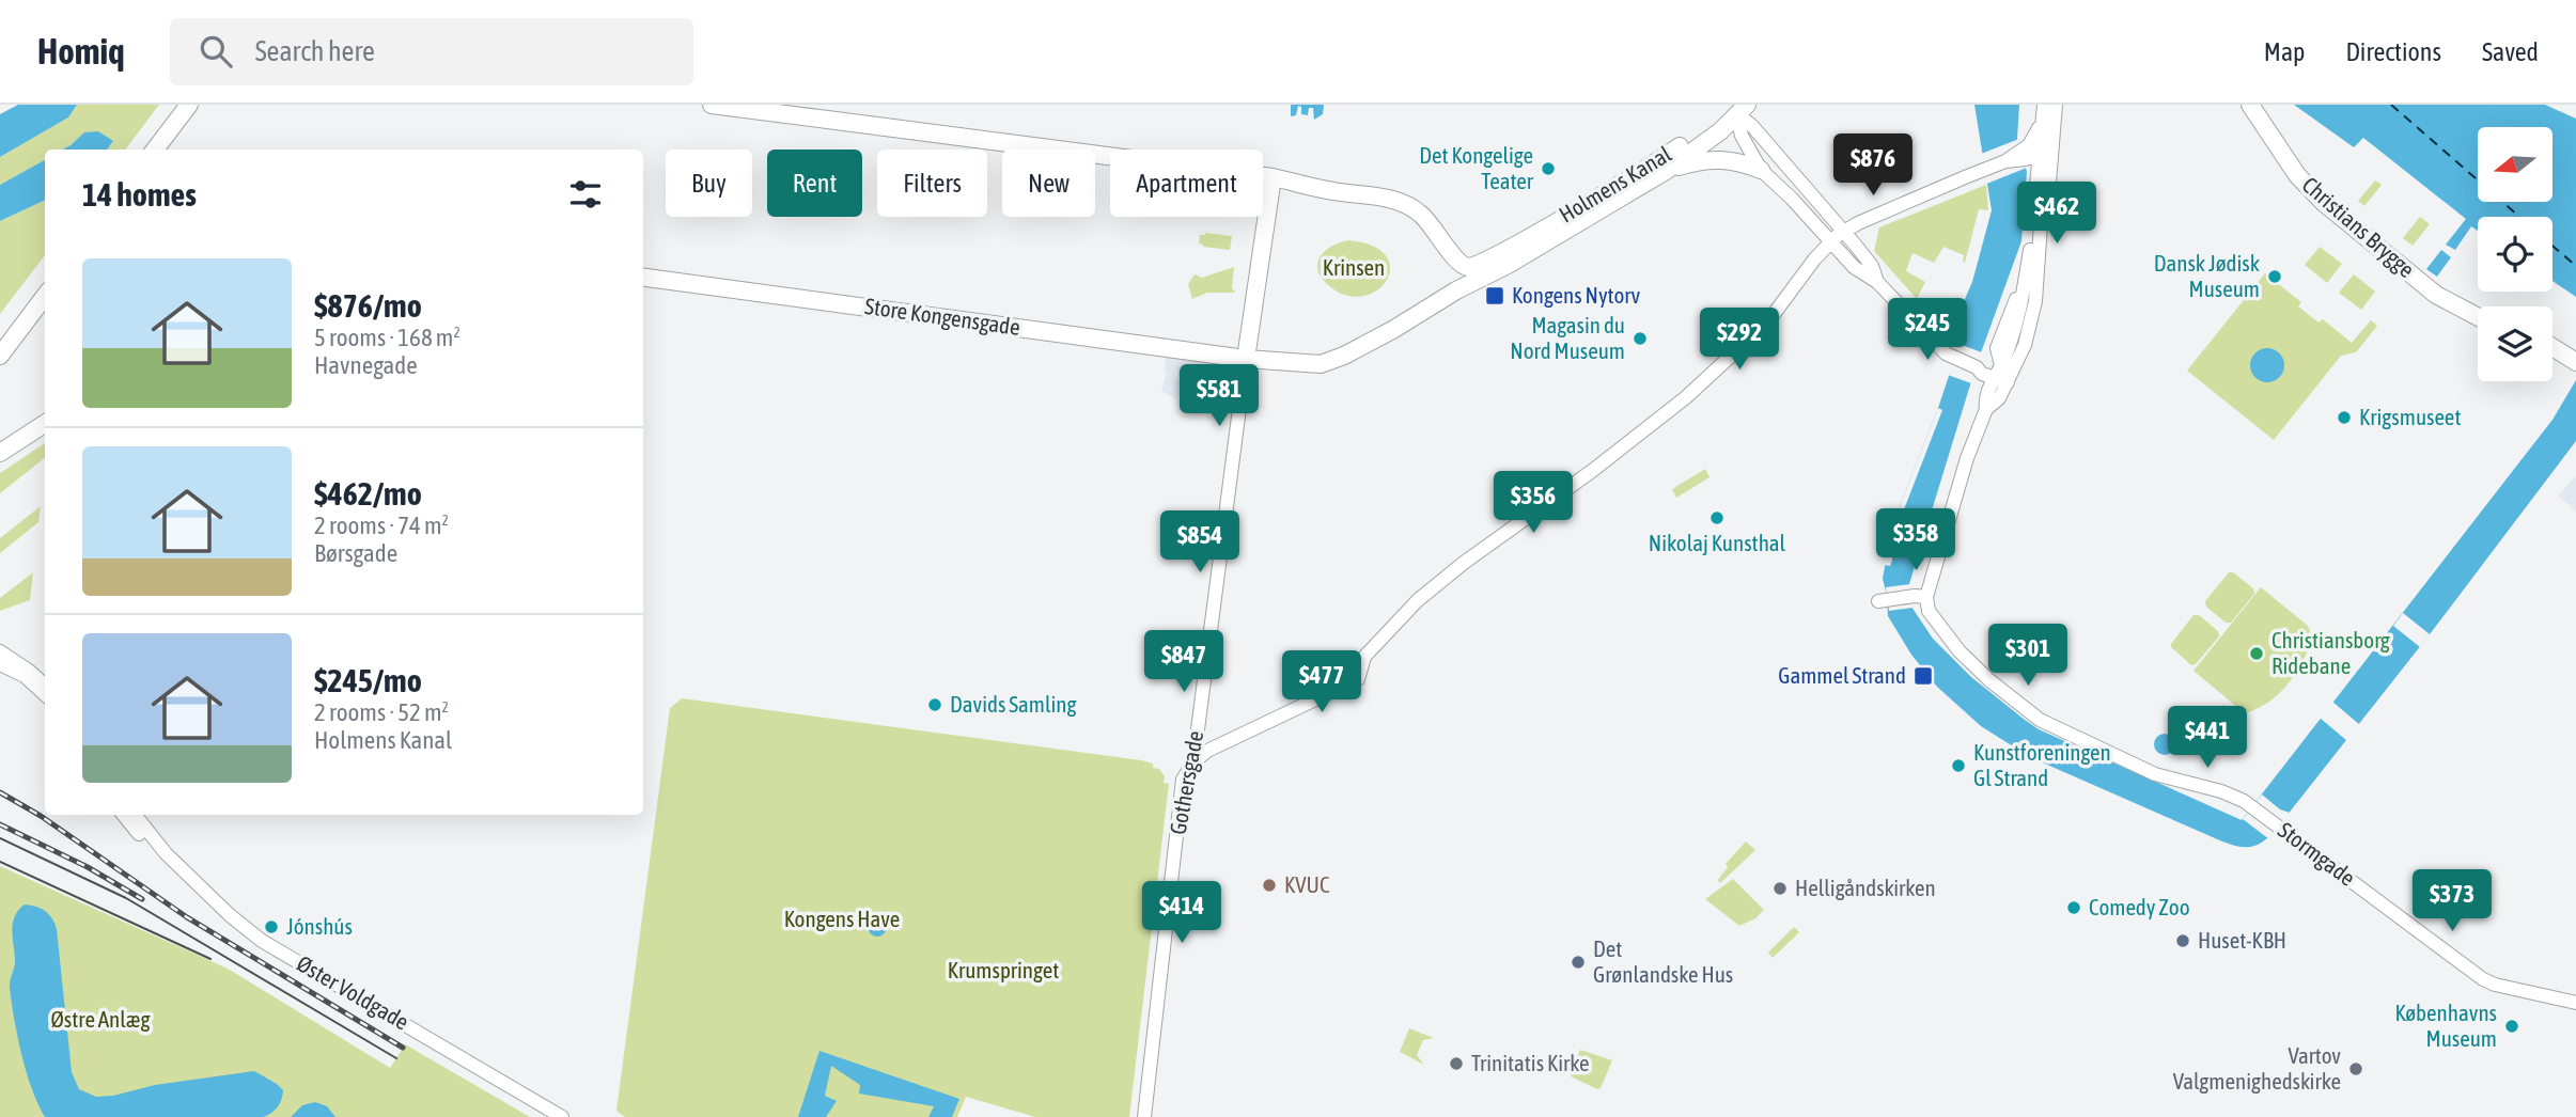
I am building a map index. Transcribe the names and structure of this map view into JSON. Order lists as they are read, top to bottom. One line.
{"streets":{"main road":["Holmens Kanal","Christians Brygge","Store Kongensgade"],"street":["Gothersgade","Stormgade","Øster Voldgade"]},"crossings":[["Store Kongensgade","Gothersgade"]],"parks":["Krinsen","Kongens Have","Krumspringet","Østre Anlæg"],"places":{"other":["Det Kongelige Teater","Dansk Jødisk Museum","Magasin du Nord Museum","Krigsmuseet","Nikolaj Kunsthal","Christiansborg Ridebane","Davids Samling","Kunstforeningen Gl Strand","KVUC","Helligåndskirken","Comedy Zoo","Jónshús","Huset-KBH","Det Grønlandske Hus","Københavns Museum","Trinitatis Kirke","Vartov Valgmenighedskirke"],"transit":["Kongens Nytorv","Gammel Strand"]},"north":"left","page":{"header":"Homiq","search":"Search here","nav":["Map","Directions","Saved"],"price":["$876","$462","$245","$292","$581","$356","$358","$854","$301","$847","$477","$441","$373","$414"],"chip":["Buy","Rent","Filters","New","Apartment"],"heading":"14 homes","list":[{"name":"$876/mo","note":"5 rooms · 168 m² · Havnegade"},{"name":"$462/mo","note":"2 rooms · 74 m² · Børsgade"},{"name":"$245/mo","note":"2 rooms · 52 m² · Holmens Kanal"}]}}
